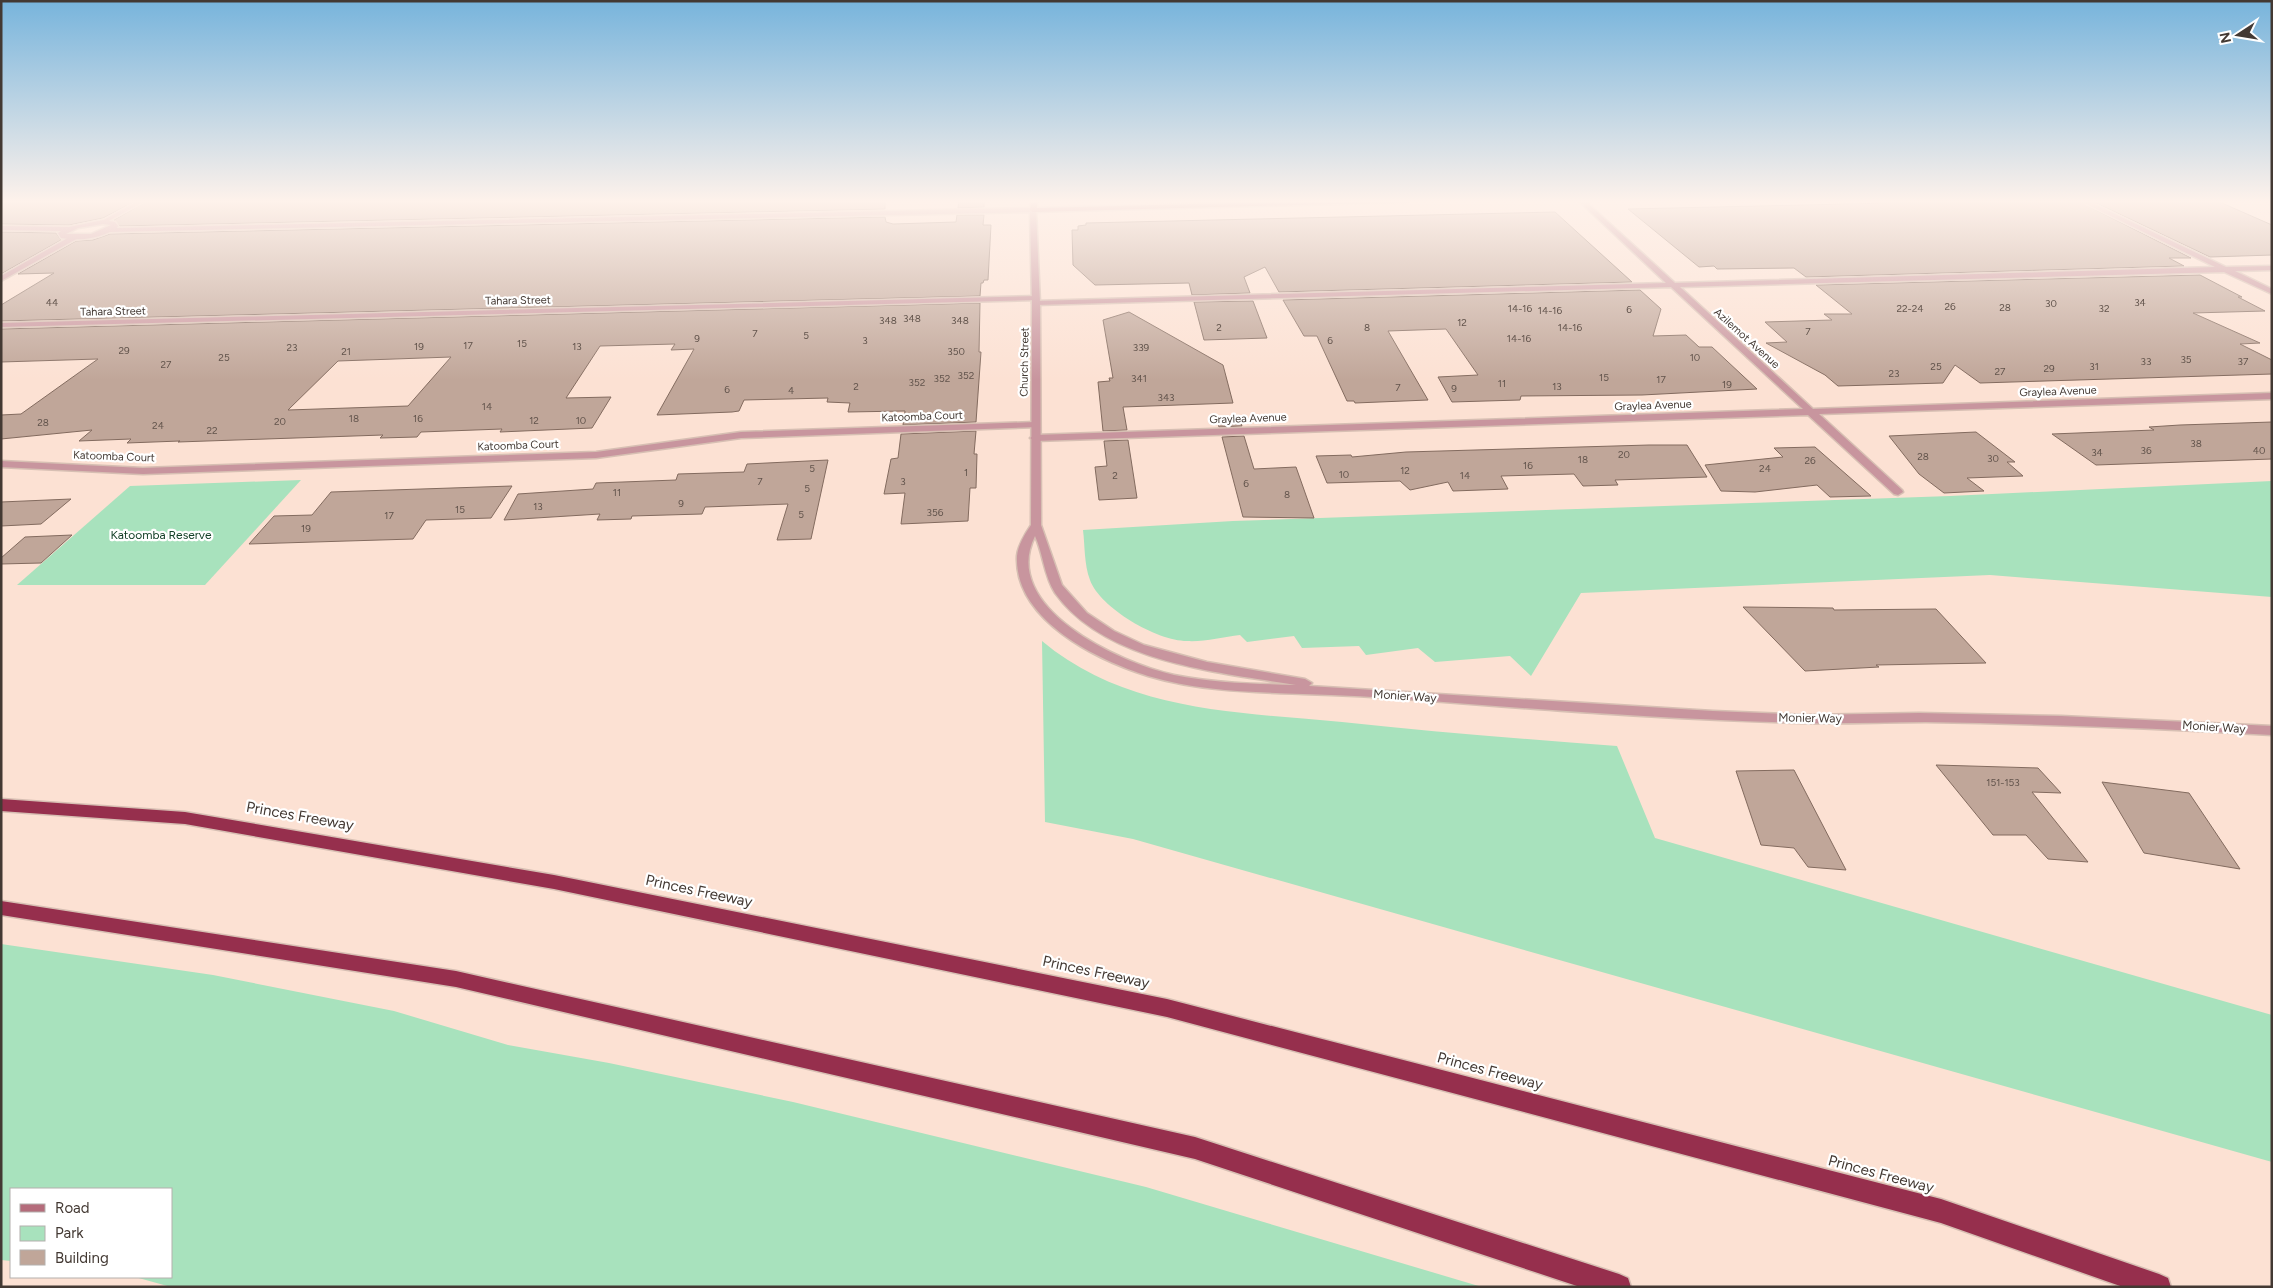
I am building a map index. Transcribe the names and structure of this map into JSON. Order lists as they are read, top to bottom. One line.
{"streets":{"highway":["Princes Freeway"],"street":["Tahara Street","Azilemot Avenue","Church Street","Graylea Avenue","Katoomba Court","Monier Way"]},"crossings":[["Tahara Street","Azilemot Avenue"],["Tahara Street","Church Street"],["Azilemot Avenue","Graylea Avenue"],["Church Street","Graylea Avenue"],["Church Street","Katoomba Court"],["Church Street","Monier Way"]],"parks":["Katoomba Reserve"],"house_numbers":["44","34","30","26","28","14-16","22-24","32","6","14-16","348","348","348","12","2","8","14-16","7","7","5","9","14-16","3","6","15","17","19","13","23","339","29","21","350","25","10","35","33","37","27","25","31","29","27","23","352","15","352","341","17","352","11","19","2","13","7","9","6","4","343","14","18","16","12","10","20","28","24","22","38","36","40","34","20","28","30","18","26","16","5","24","12","1","10","2","14","7","3","6","5","11","8","9","13","15","356","5","17","19","151-153"],"legend":["Road","Park","Building"],"north":"left"}
